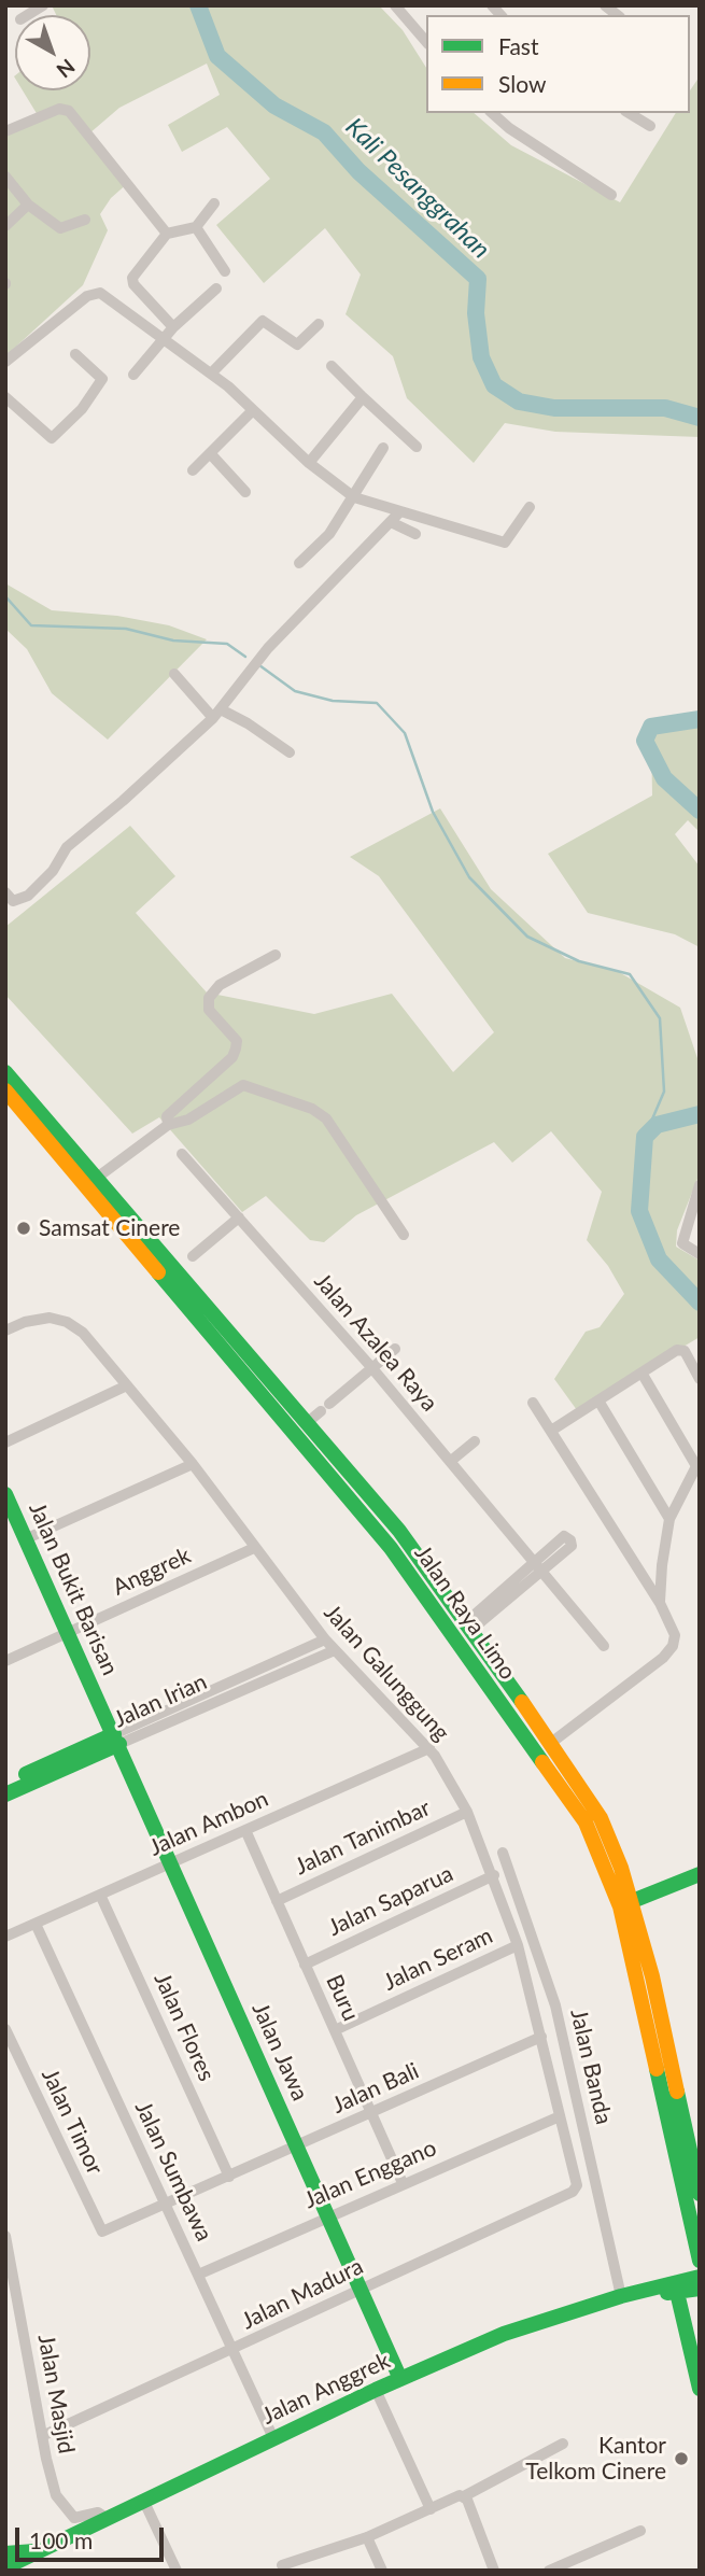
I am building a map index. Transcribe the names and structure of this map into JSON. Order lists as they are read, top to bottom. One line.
{"streets":{"main road":["Jalan Bukit Barisan","Jalan Raya Limo","Jalan Irian","Jalan Jawa","Jalan Anggrek"],"street":["Jalan Azalea Raya","Anggrek","Jalan Galunggung","Jalan Ambon","Jalan Tanimbar","Jalan Saparua","Jalan Seram","Buru","Jalan Flores","Jalan Banda","Jalan Bali","Jalan Timor","Jalan Sumbawa","Jalan Enggano","Jalan Madura","Jalan Masjid"]},"crossings":[["Anggrek","Jalan Bukit Barisan"],["Anggrek","Jalan Galunggung"],["Jalan Bukit Barisan","Jalan Irian"],["Jalan Bukit Barisan","Jalan Jawa"],["Jalan Galunggung","Jalan Irian"],["Jalan Galunggung","Jalan Ambon"],["Jalan Galunggung","Jalan Tanimbar"],["Jalan Galunggung","Jalan Saparua"],["Jalan Galunggung","Jalan Seram"],["Jalan Galunggung","Jalan Bali"],["Jalan Galunggung","Jalan Enggano"],["Jalan Galunggung","Jalan Madura"],["Jalan Irian","Jalan Jawa"],["Jalan Ambon","Buru"],["Jalan Ambon","Jalan Flores"],["Jalan Ambon","Jalan Jawa"],["Jalan Ambon","Jalan Sumbawa"],["Jalan Tanimbar","Buru"],["Jalan Saparua","Buru"],["Jalan Seram","Buru"],["Buru","Jalan Bali"],["Buru","Jalan Enggano"],["Jalan Flores","Jalan Bali"],["Jalan Jawa","Jalan Bali"],["Jalan Jawa","Jalan Enggano"],["Jalan Jawa","Jalan Madura"],["Jalan Jawa","Jalan Anggrek"],["Jalan Banda","Jalan Anggrek"],["Jalan Bali","Jalan Timor"],["Jalan Bali","Jalan Sumbawa"],["Jalan Sumbawa","Jalan Enggano"],["Jalan Sumbawa","Jalan Madura"],["Jalan Sumbawa","Jalan Anggrek"],["Jalan Madura","Jalan Masjid"],["Jalan Anggrek","Jalan Masjid"]],"water":["Kali Pesanggrahan"],"places":["Samsat Cinere","Kantor Telkom Cinere"],"legend":["Fast","Slow"],"scale_bar":"100 m","north":"bottom right"}
